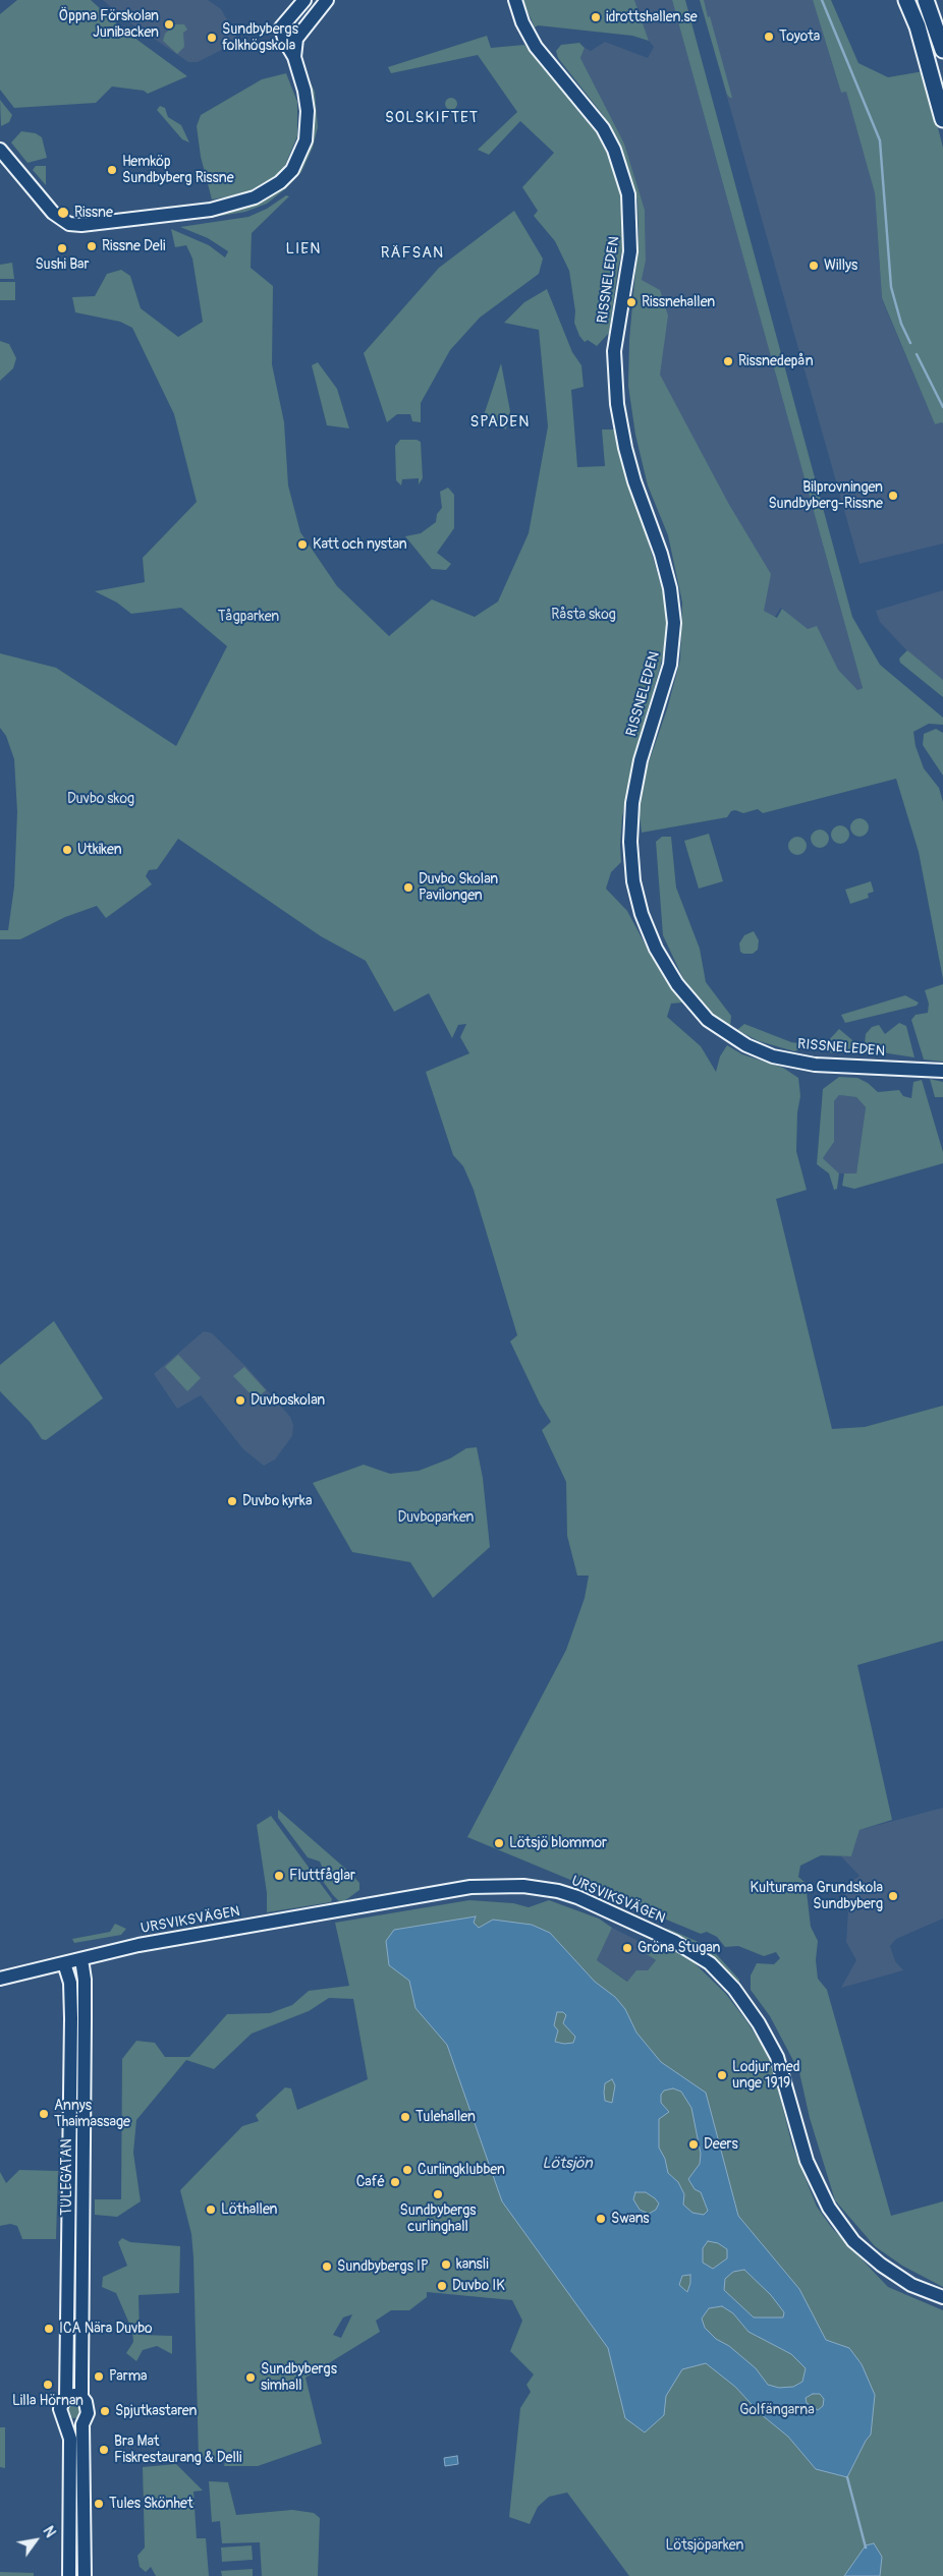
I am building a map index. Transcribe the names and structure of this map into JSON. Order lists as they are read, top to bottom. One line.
{"streets":{"street":["RISSNELEDEN","URSVIKSVÄGEN","TULEGATAN"]},"crossings":[["URSVIKSVÄGEN","TULEGATAN"]],"districts":["SOLSKIFTET","LIEN","RÄFSAN","SPADEN"],"water":["Lötsjön"],"parks":["Råsta skog","Tågparken","Duvbo skog","Duvboparken","Golfängarna","Lötsjöparken"],"places":["idrottshallen.se","Öppna Förskolan Junibacken","Toyota","Sundbybergs folkhögskola","Hemköp Sundbyberg Rissne","Rissne","Rissne Deli","Sushi Bar","Willys","Rissnehallen","Rissnedepån","Bilprovningen Sundbyberg-Rissne","Katt och nystan","Utkiken","Duvbo Skolan Pavilongen","Duvboskolan","Duvbo kyrka","Lötsjö blommor","Fluttfåglar","Kulturama Grundskola Sundbyberg","Gröna Stugan","Lodjur med unge 1919","Annys Thaimassage","Tulehallen","Deers","Curlingklubben","Café","Sundbybergs curlinghall","Löthallen","Swans","kansli","Sundbybergs IP","Duvbo IK","ICA Nära Duvbo","Parma","Sundbybergs simhall","Lilla Hörnan","Spjutkastaren","Bra Mat Fiskrestaurang & Delli","Tules Skönhet"],"north":"top right"}
